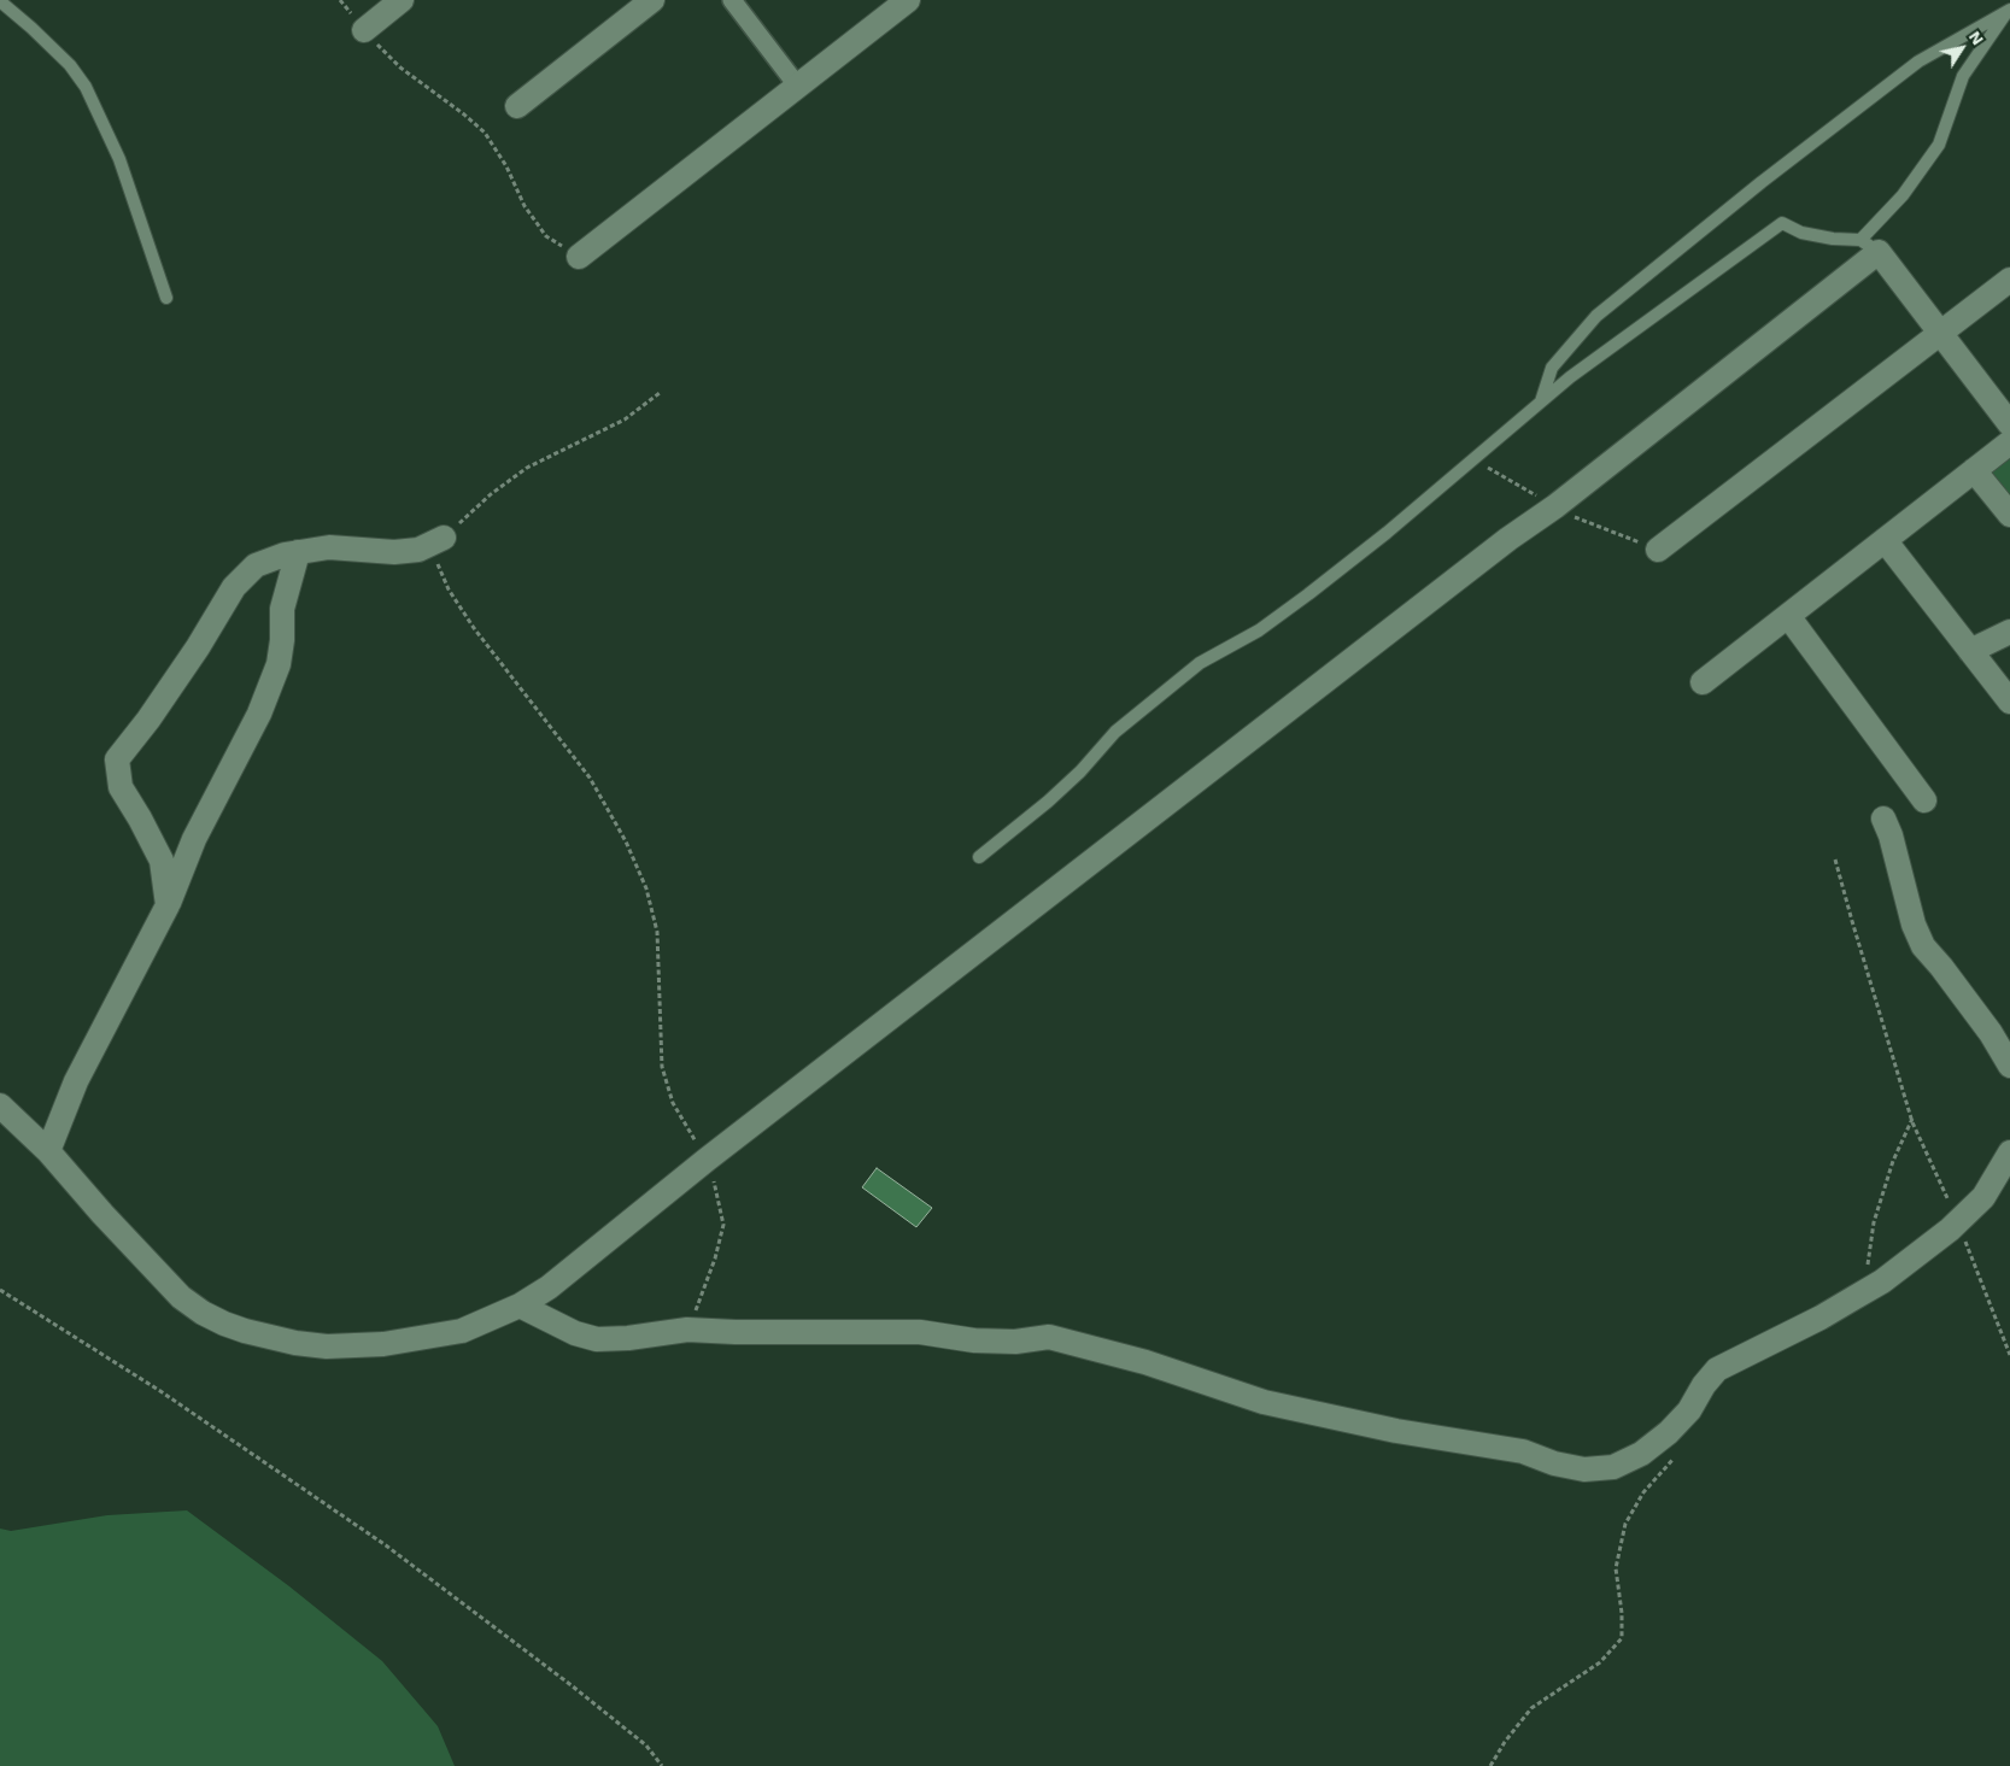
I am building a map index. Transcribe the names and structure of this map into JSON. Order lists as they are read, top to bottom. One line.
{"north":"top right"}
